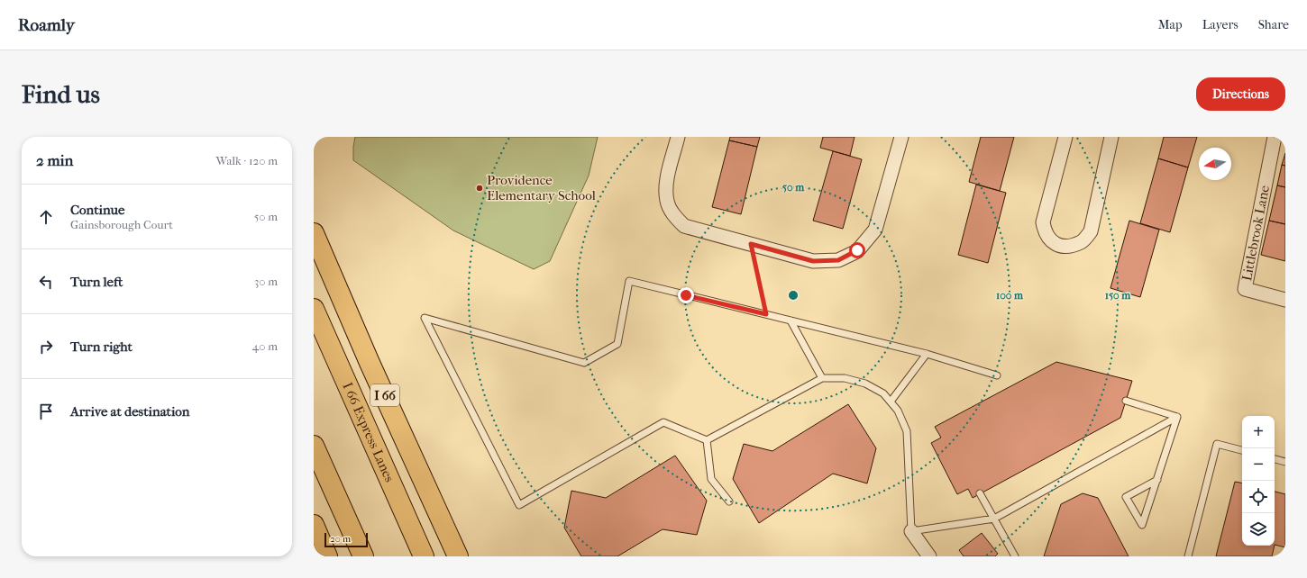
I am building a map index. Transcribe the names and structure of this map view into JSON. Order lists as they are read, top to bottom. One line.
{"streets":{"highway":["I 66","I 66 Express Lanes"],"street":["Littlebrook Lane"]},"places":["Providence Elementary School"],"scale_bar":"20 m","north":"left","page":{"header":"Roamly","nav":["Map","Layers","Share"],"buttons":"Directions","title":"Find us","heading":["2 min","Walk · 120 m"],"list":[["Continue","Gainsborough Court","50 m"],["Turn left","30 m"],["Turn right","40 m"],"Arrive at destination"],"map_buttons":["+","−"],"scale":"20 m"},"rings":["50 m","100 m","150 m"]}
